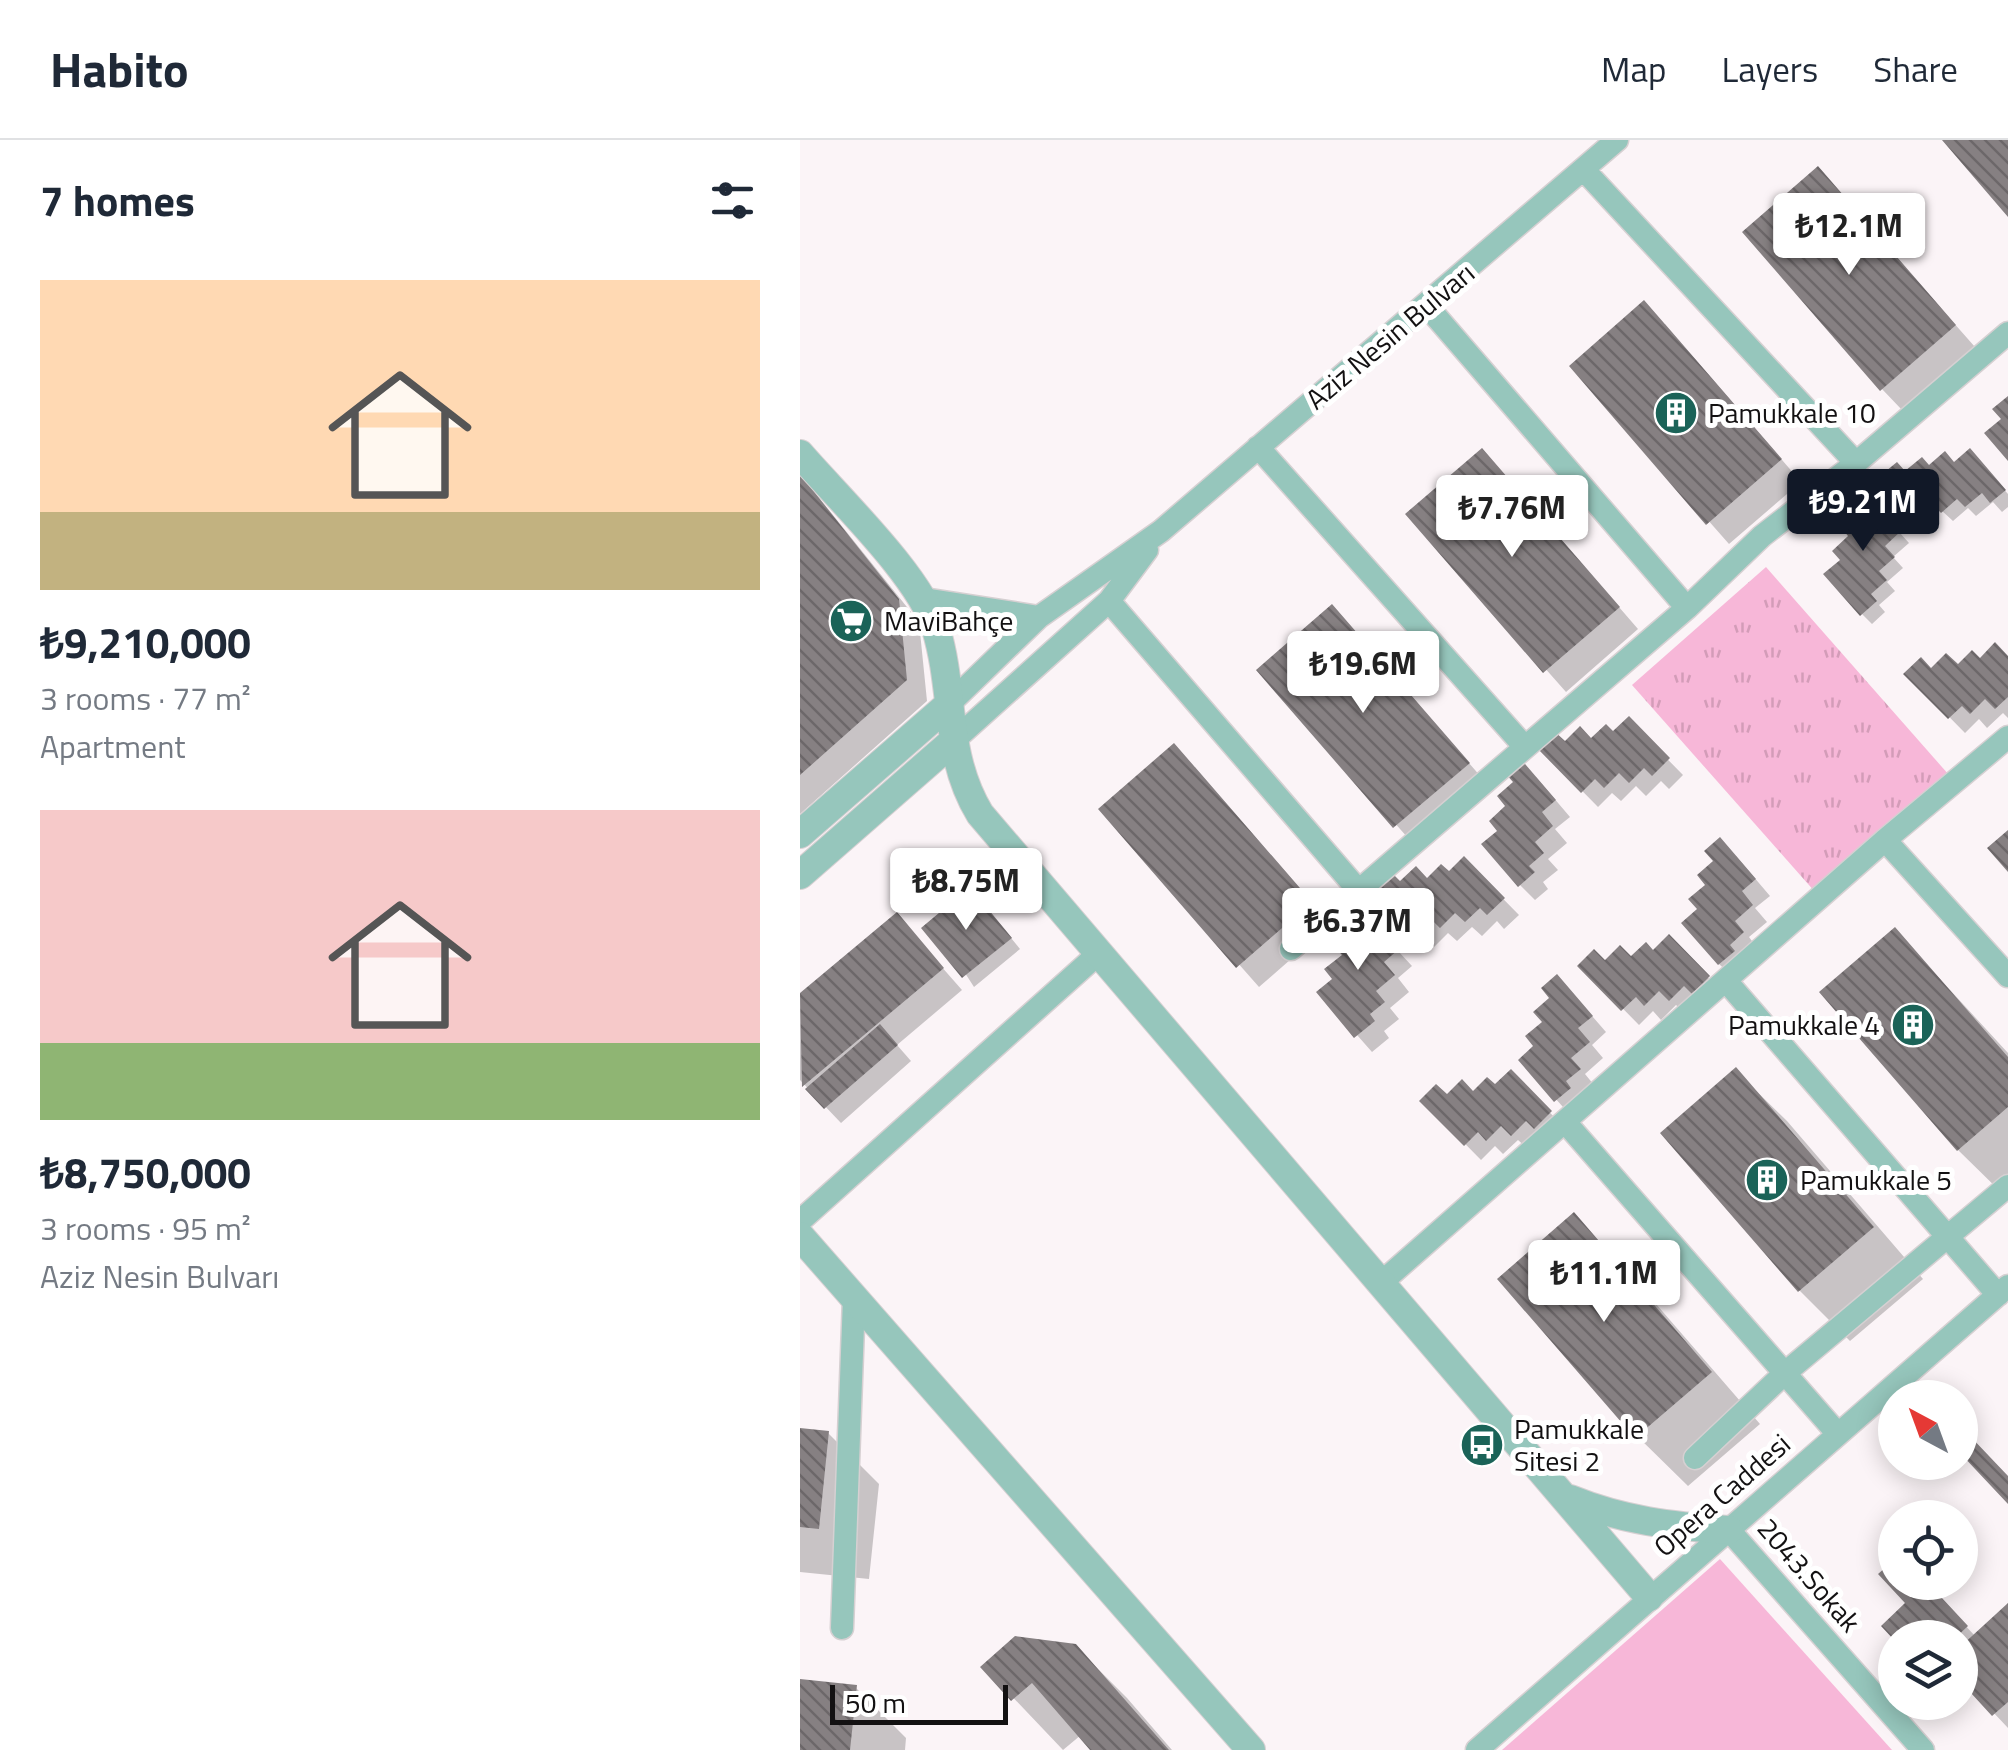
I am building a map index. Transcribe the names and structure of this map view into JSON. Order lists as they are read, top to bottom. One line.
{"streets":{"street":["Aziz Nesin Bulvarı","Opera Caddesi","2043.Sokak"]},"crossings":[["Opera Caddesi","2043.Sokak"]],"places":{"building":["Pamukkale 10","Pamukkale 4","Pamukkale 5"],"supermarket":["MaviBahçe"],"bus stop":["Pamukkale Sitesi 2"]},"scale_bar":"50 m","north":"top left","page":{"header":"Habito","nav":["Map","Layers","Share"],"heading":"7 homes","price":["₺12.1M","₺9.21M","₺7.76M","₺19.6M","₺8.75M","₺6.37M","₺11.1M"],"list":[{"name":"₺9,210,000","note":"3 rooms · 77 m² · Apartment"},{"name":"₺8,750,000","note":"3 rooms · 95 m² · Aziz Nesin Bulvarı"}],"scale":"50 m"}}
